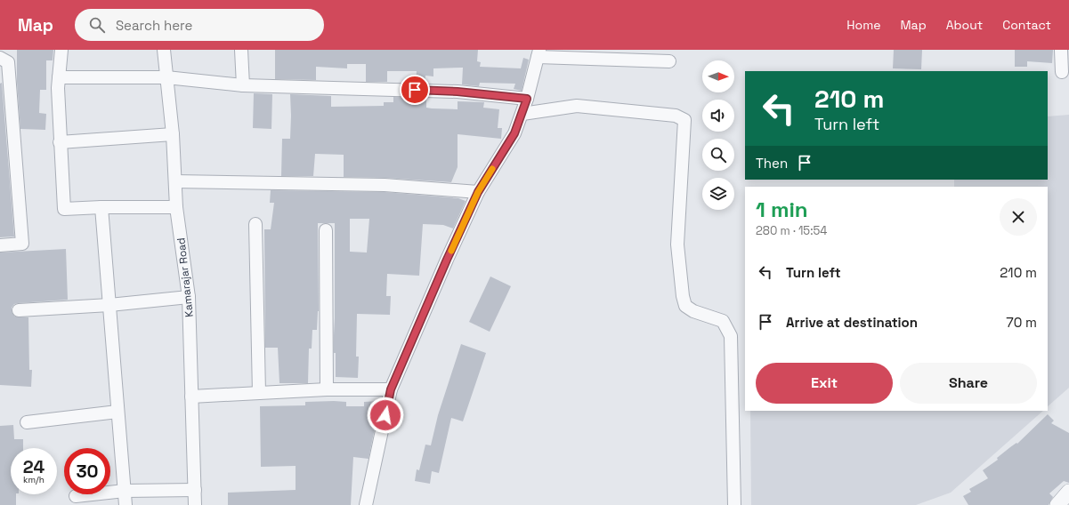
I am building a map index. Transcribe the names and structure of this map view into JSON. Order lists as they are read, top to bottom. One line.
{"streets":{"street":["Kamarajar Road"]},"north":"right","page":{"header":"Map","search":"Search here","nav":["Home","Map","About","Contact"],"turn":["210 m","Turn left"],"then":"Then","heading":["1 min","280 m · 15:54"],"list":[{"name":"Turn left","value":"210 m"},{"name":"Arrive at destination","value":"70 m"}],"buttons":["Exit","Share"],"speed":"24 km/h","limit":"30"}}
